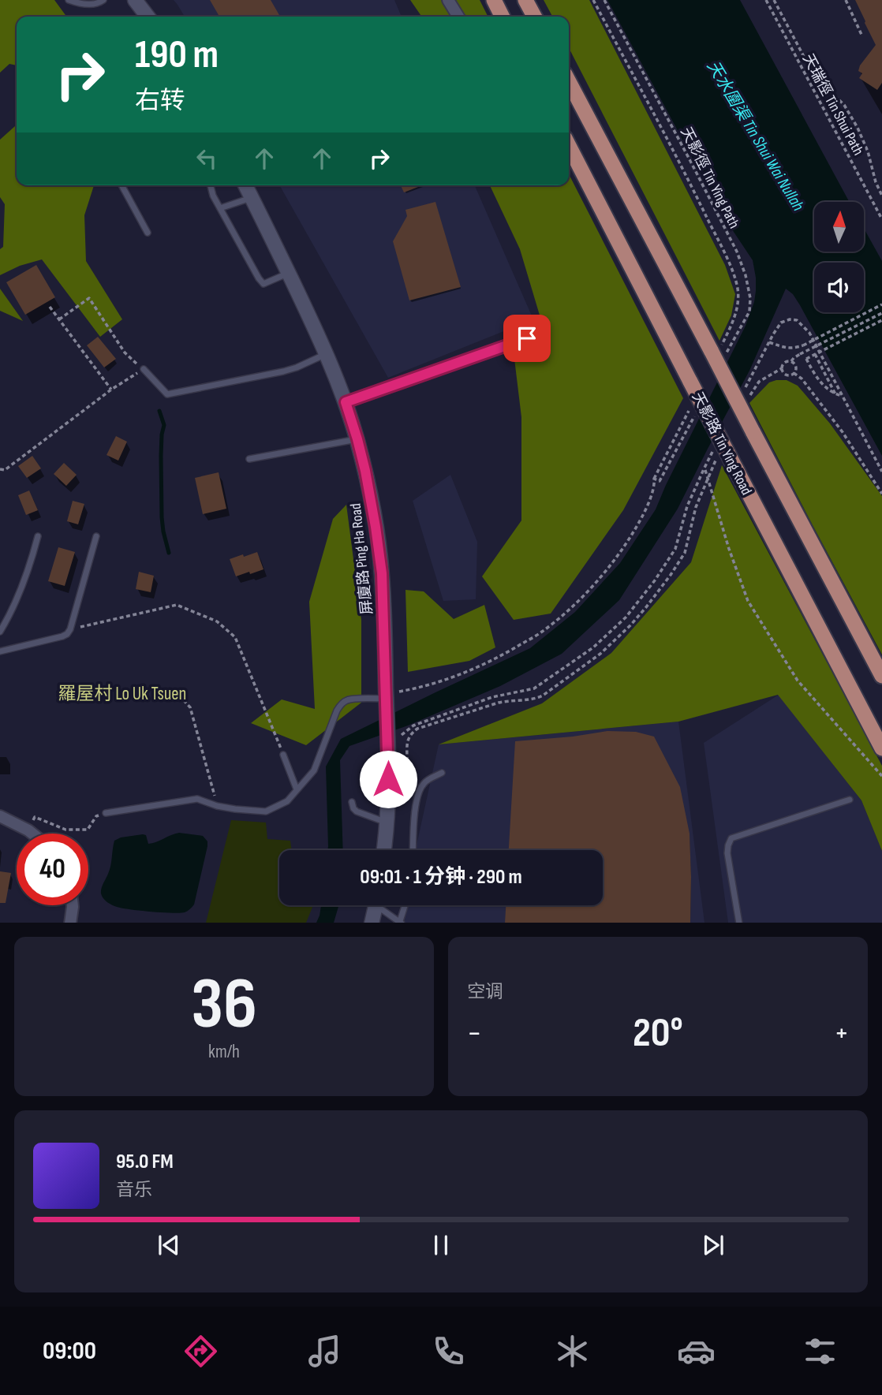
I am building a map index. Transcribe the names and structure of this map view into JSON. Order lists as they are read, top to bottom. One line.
{"streets":{"main road":["天影路 Tin Ying Road"],"street":["屏廈路 Ping Ha Road"],"path":["天瑞徑 Tin Shui Path","天影徑 Tin Ying Path"]},"districts":["羅屋村 Lo Uk Tsuen"],"water":["天水圍渠 Tin Shui Wai Nullah"],"north":"top","page":{"turn":["190 m","右转"],"limit":"40","trip":"09:01 · 1 分钟 · 290 m","tile":[["36","km/h"],"空调"],"heat":["−","20°","+"],"song":["95.0 FM","音乐"],"tabs":"09:00"}}
